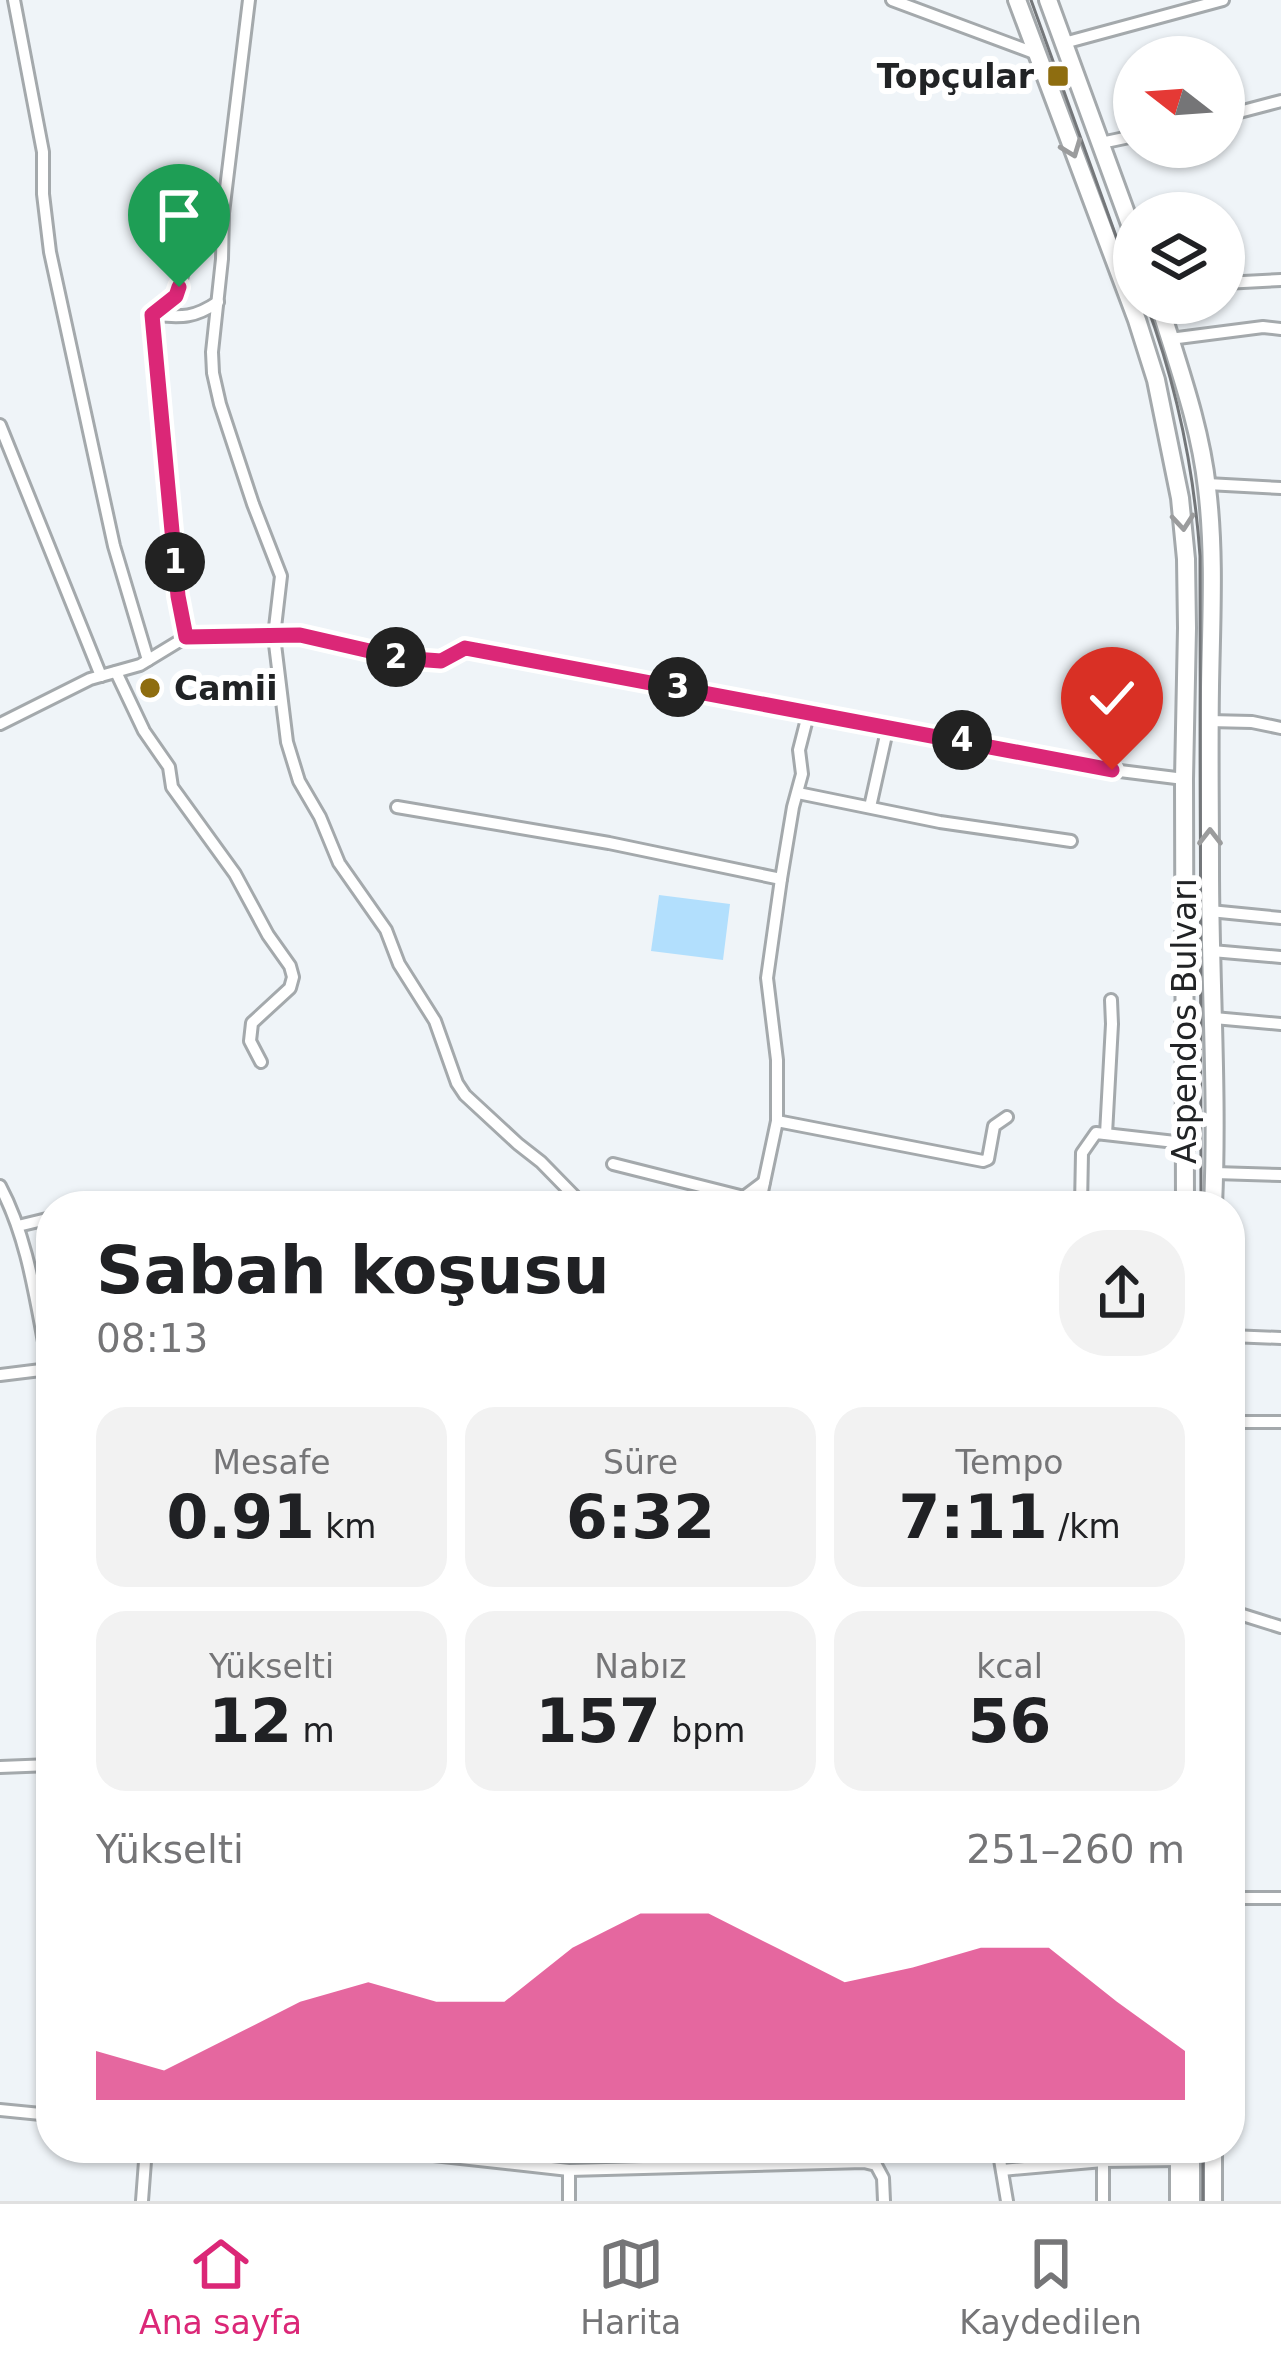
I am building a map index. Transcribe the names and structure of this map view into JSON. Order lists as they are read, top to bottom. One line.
{"streets":{"main road":["Aspendos Bulvarı"]},"places":{"transit":["Topçular"],"other":["Camii"]},"north":"left","page":{"pins":["1","2","3","4"],"heading":["Sabah koşusu","08:13"],"stats":[["Mesafe","0.91 km"],["Süre","6:32"],["Tempo","7:11 /km"],["Yükselti","12 m"],["Nabız","157 bpm"],["kcal","56"]],"chart":["Yükselti","251–260 m"],"tabs":["Ana sayfa","Harita","Kaydedilen"]}}
